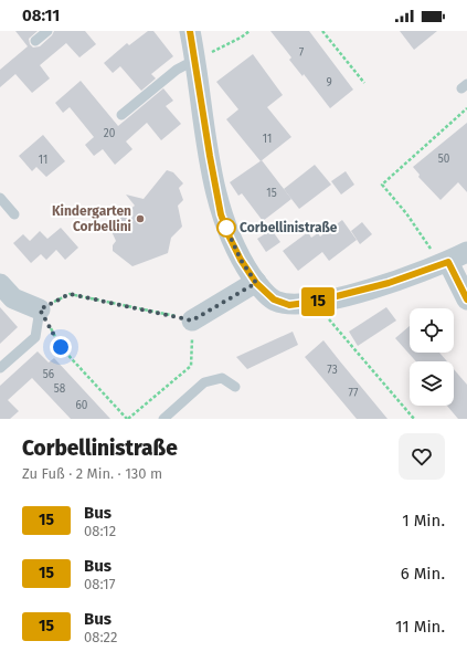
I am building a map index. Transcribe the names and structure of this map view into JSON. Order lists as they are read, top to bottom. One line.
{"places":["Kindergarten Corbellini","Corbellinistraße"],"lines":["bus line 15"],"house_numbers":["7","9","20","11","50","11","15","73","56","58","77","60"],"page":{"status":"08:11","on_map":"15","heading":["Corbellinistraße","Zu Fuß · 2 Min. · 130 m"],"list":[{"mark":"15","name":"Bus","note":"08:12","value":"1 Min."},{"mark":"15","name":"Bus","note":"08:17","value":"6 Min."},{"mark":"15","name":"Bus","note":"08:22","value":"11 Min."}]}}
